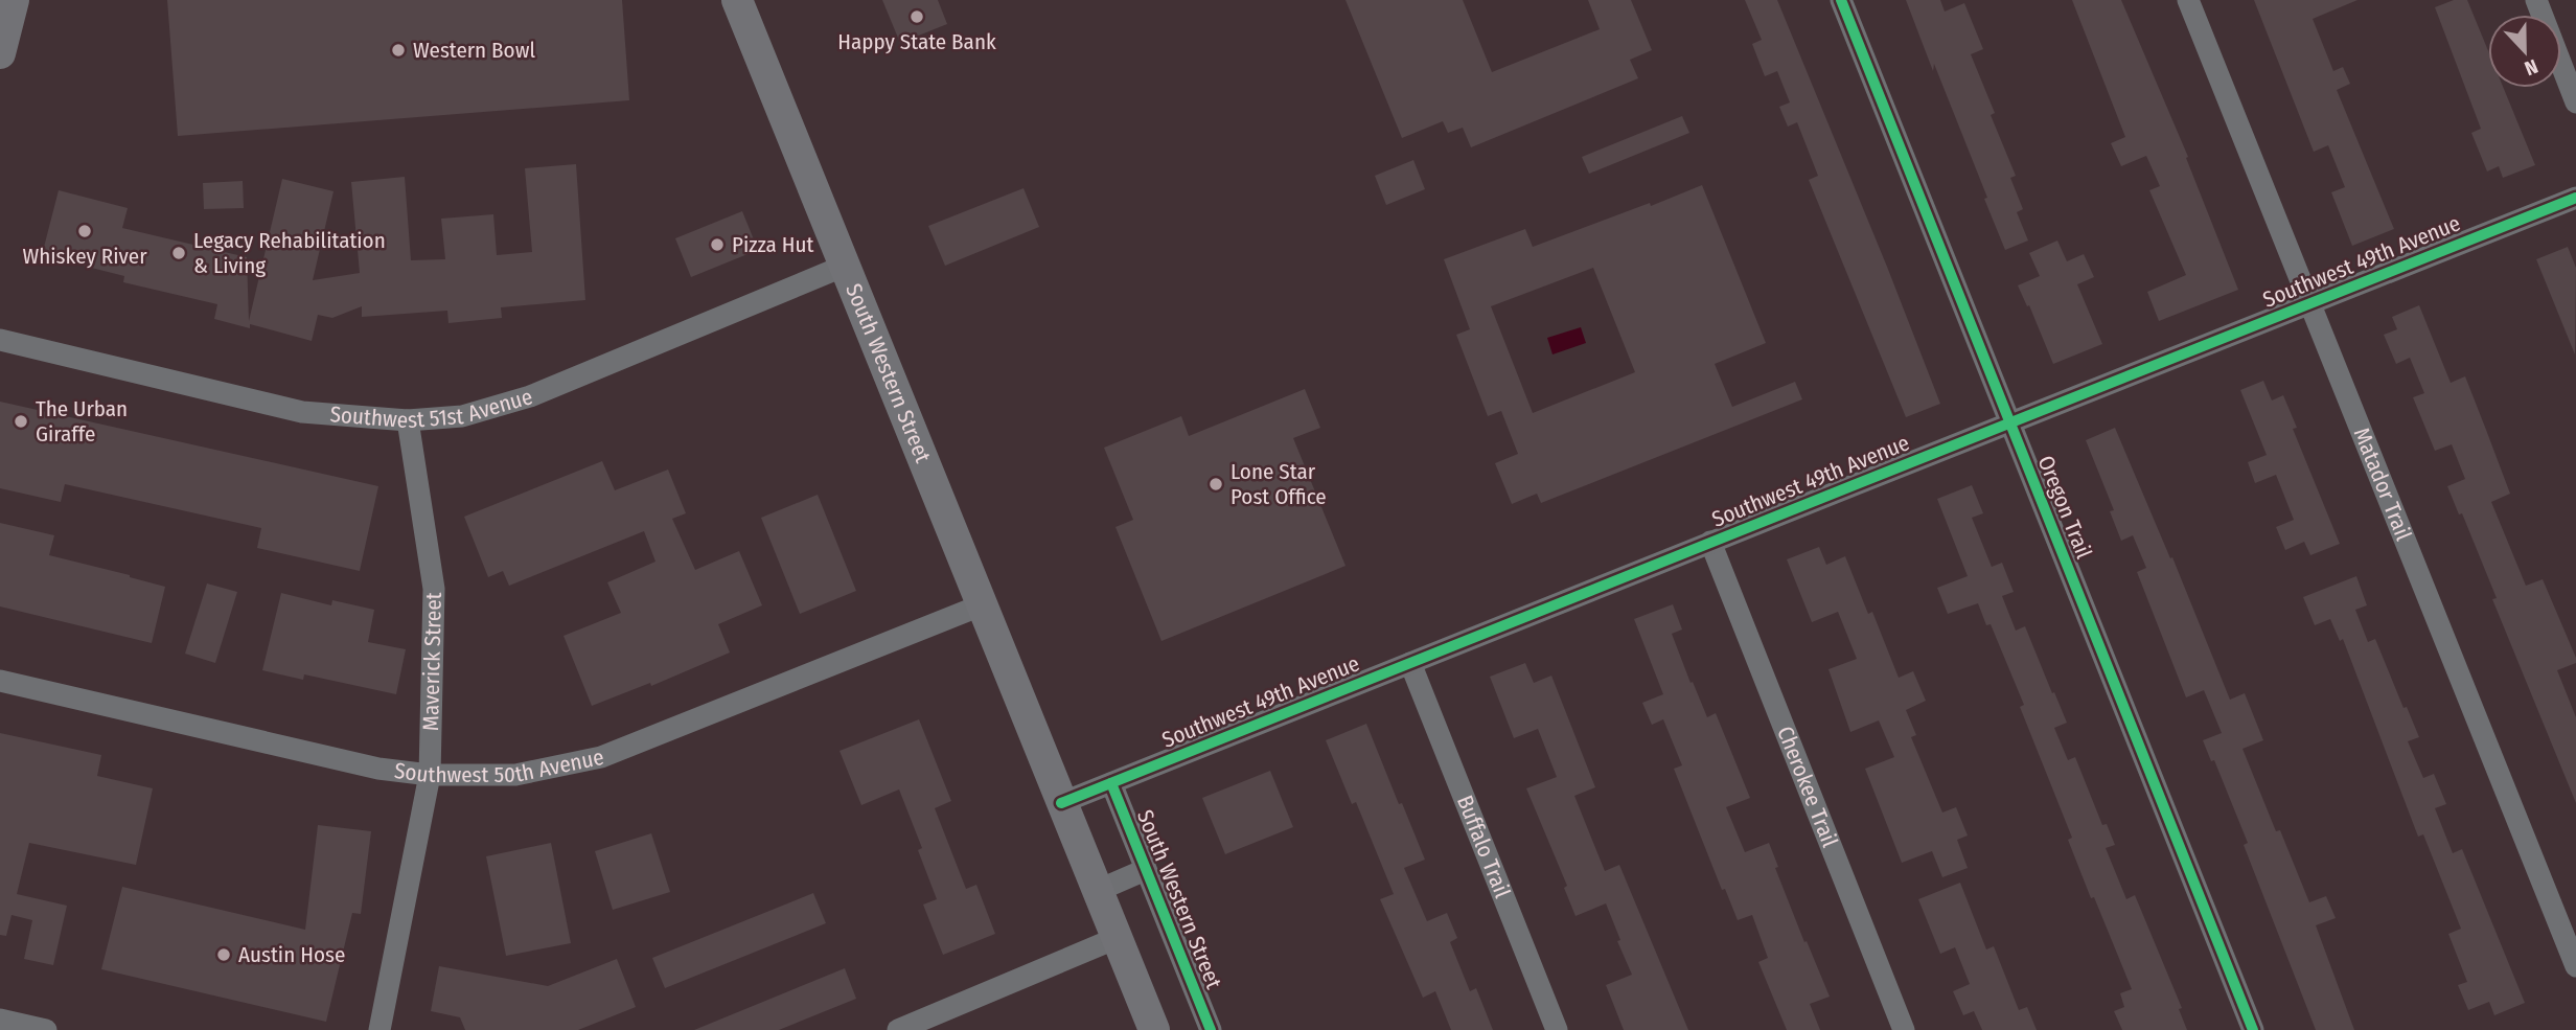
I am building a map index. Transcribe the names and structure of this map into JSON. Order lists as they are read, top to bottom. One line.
{"streets":{"main road":["South Western Street"],"street":["Southwest 49th Avenue","Southwest 51st Avenue","Matador Trail","Oregon Trail","Maverick Street","Southwest 50th Avenue","Cherokee Trail","Buffalo Trail"]},"crossings":[["Southwest 49th Avenue","South Western Street"],["Southwest 49th Avenue","Matador Trail"],["Southwest 49th Avenue","Oregon Trail"],["Southwest 49th Avenue","Cherokee Trail"],["Southwest 49th Avenue","Buffalo Trail"],["South Western Street","Southwest 51st Avenue"],["South Western Street","Southwest 50th Avenue"],["Southwest 51st Avenue","Maverick Street"],["Maverick Street","Southwest 50th Avenue"]],"places":["Happy State Bank","Western Bowl","Whiskey River","Pizza Hut","Legacy Rehabilitation & Living","The Urban Giraffe","Lone Star Post Office","Austin Hose"],"north":"bottom"}
